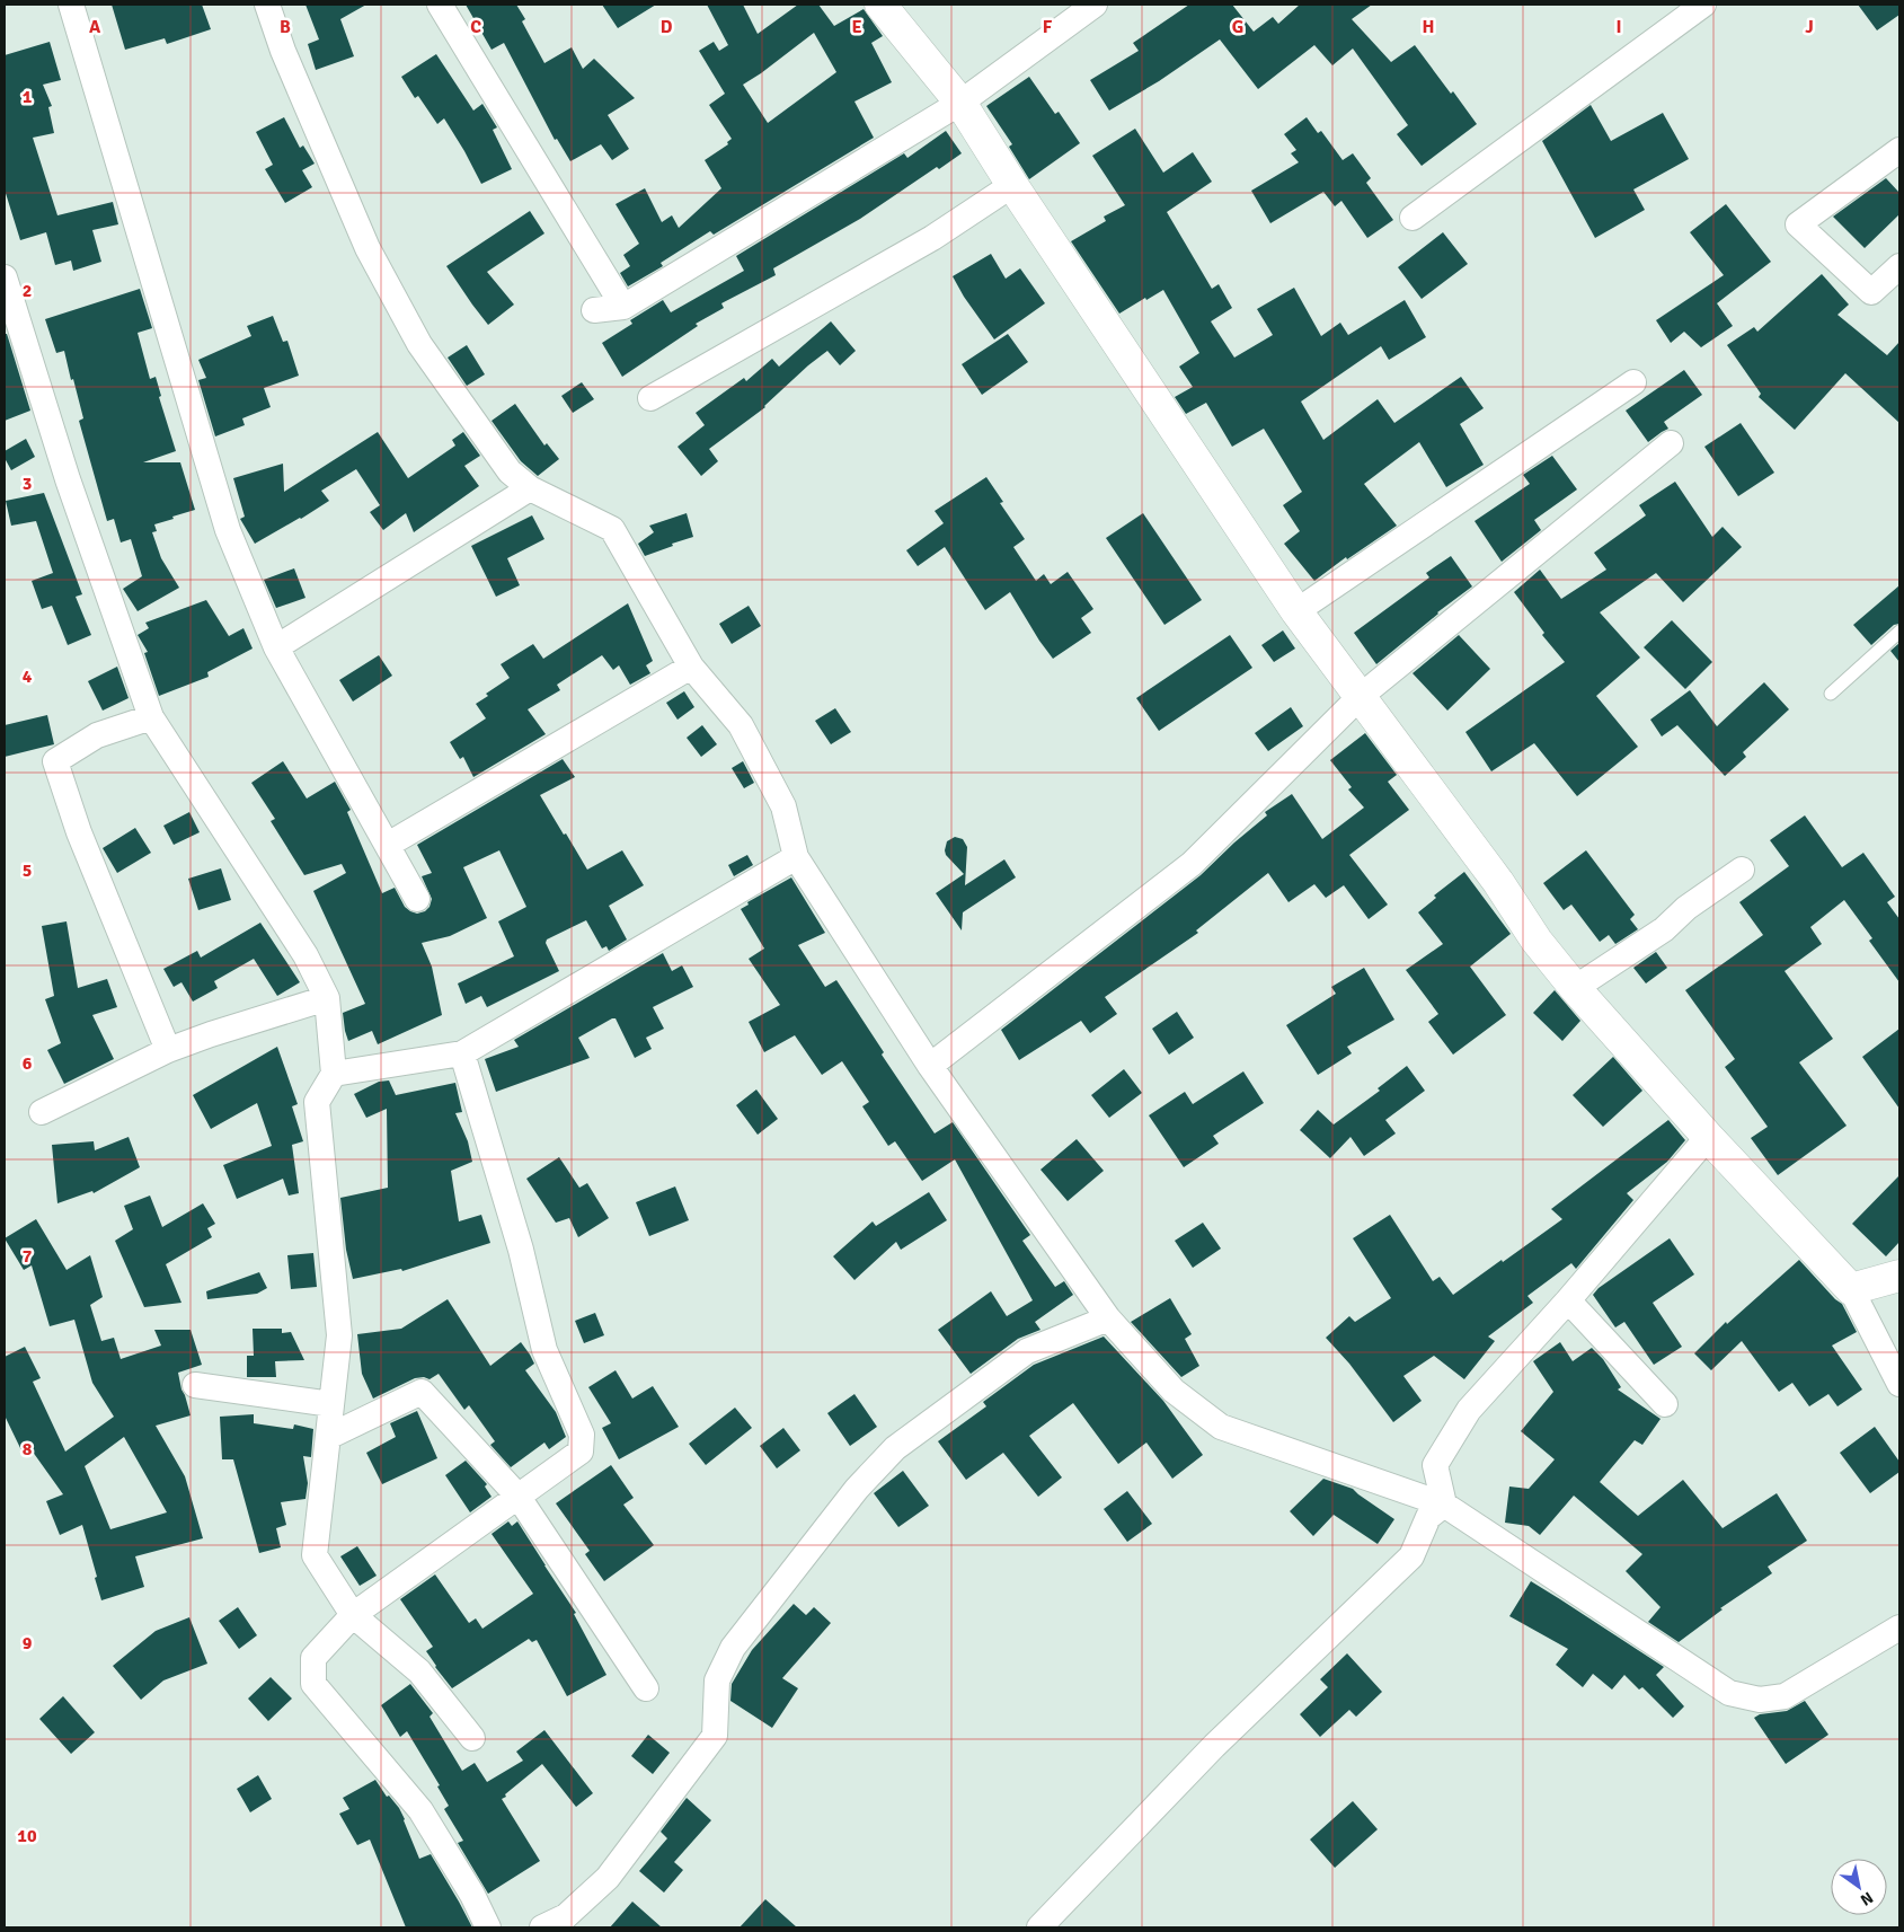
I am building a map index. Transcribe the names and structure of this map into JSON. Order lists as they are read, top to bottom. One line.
{"north":"bottom right","grid":{"columns":["A","B","C","D","E","F","G","H","I","J"],"rows":["1","2","3","4","5","6","7","8","9","10"]}}
